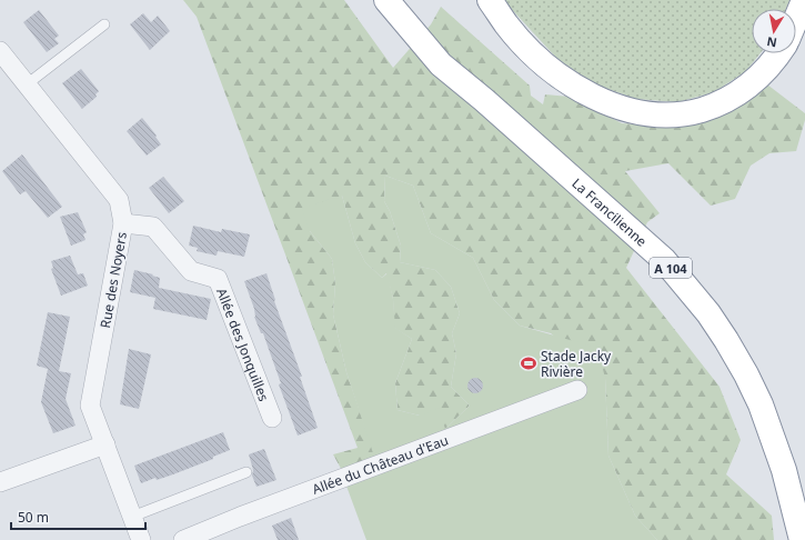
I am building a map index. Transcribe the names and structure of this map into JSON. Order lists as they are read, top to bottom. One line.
{"streets":{"highway":["La Francilienne","A 104"],"street":["Rue des Noyers","Allée des Jonquilles","Allée du Château d'Eau"]},"crossings":[["Rue des Noyers","Allée des Jonquilles"]],"places":{"sports":["Stade Jacky Rivière"]},"scale_bar":"50 m","north":"bottom"}
